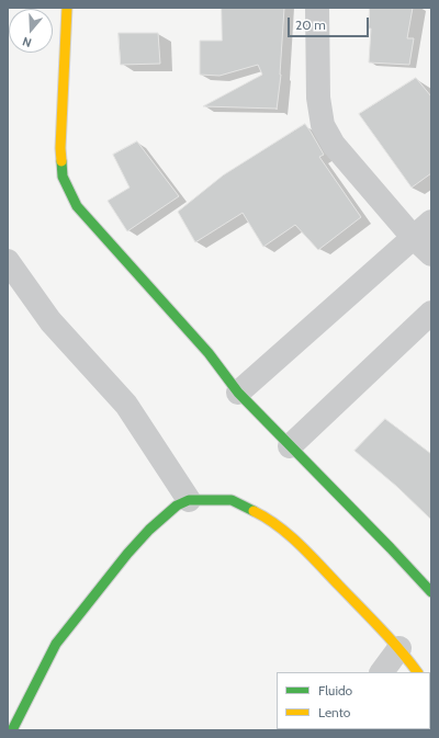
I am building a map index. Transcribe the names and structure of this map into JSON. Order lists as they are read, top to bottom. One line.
{"legend":["Fluido","Lento"],"scale_bar":"20 m","north":"bottom"}
